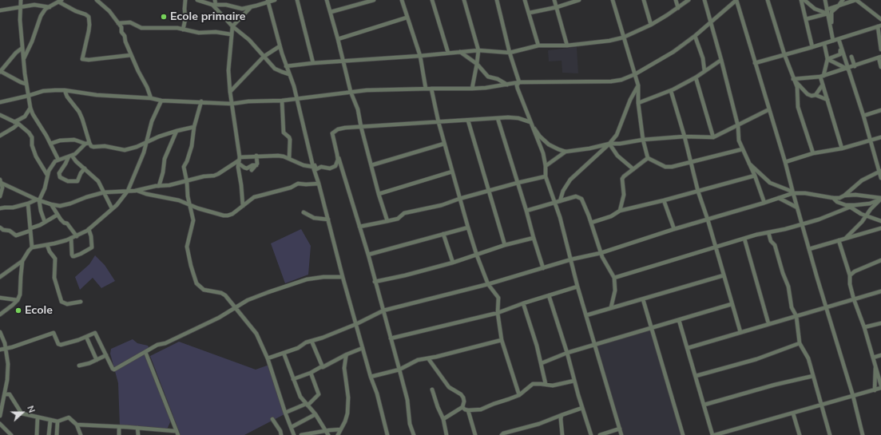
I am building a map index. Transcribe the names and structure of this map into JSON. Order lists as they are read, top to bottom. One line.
{"places":["Ecole primaire","Ecole"],"north":"right"}
